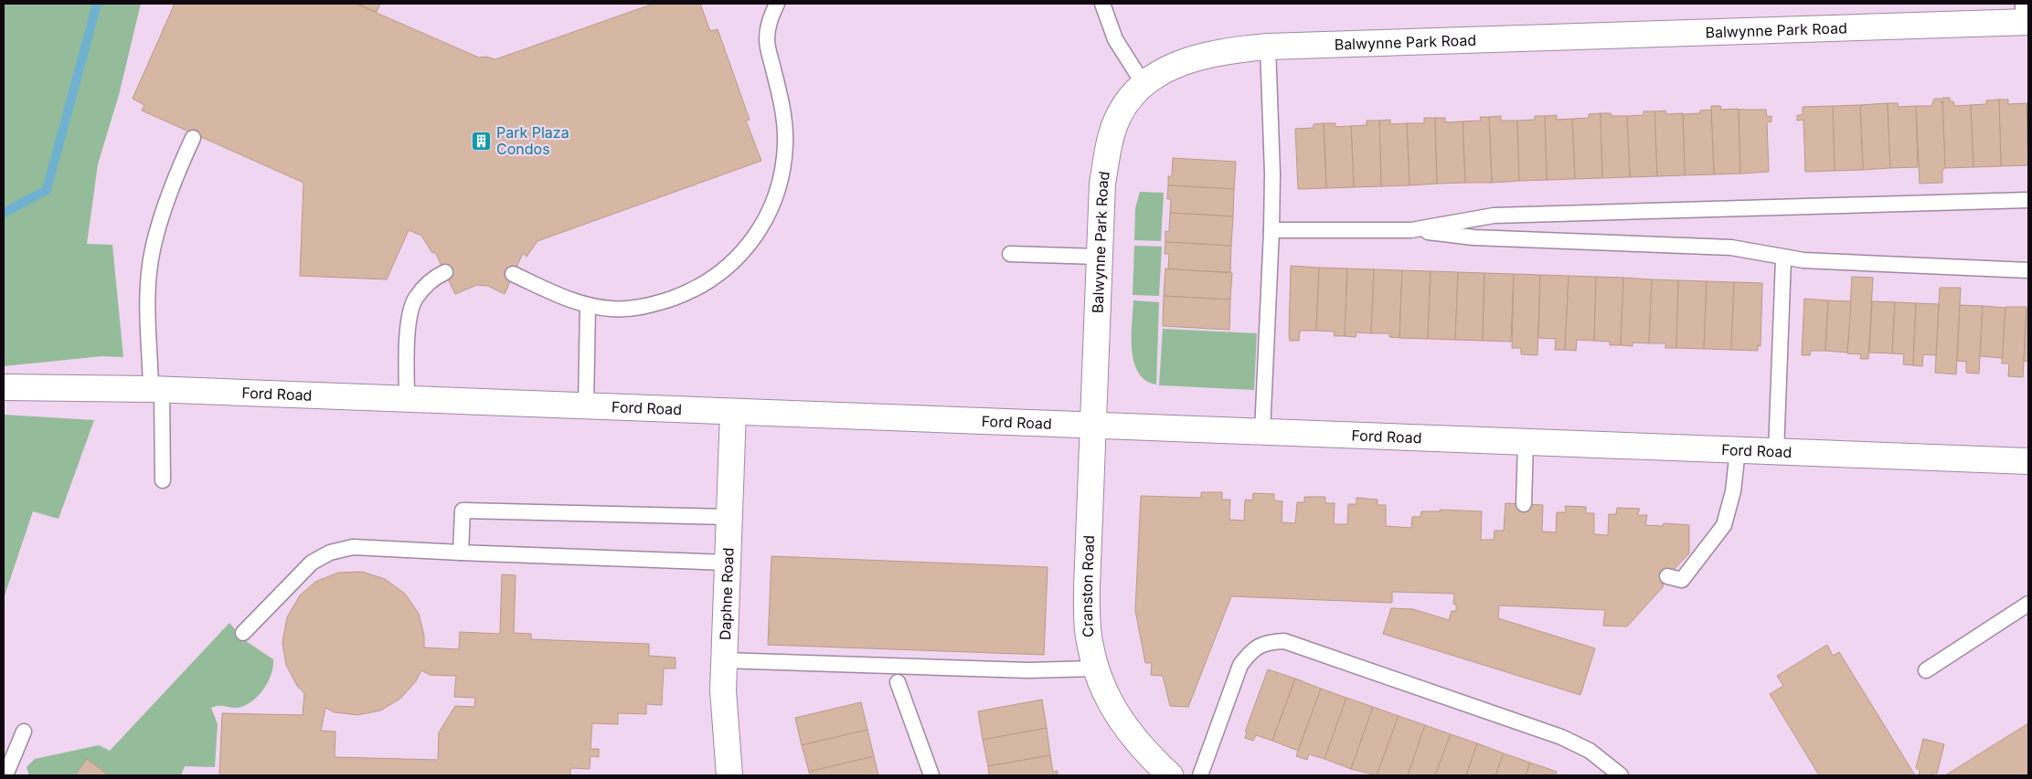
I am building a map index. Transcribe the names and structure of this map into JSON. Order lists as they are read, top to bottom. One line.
{"streets":{"main road":["Balwynne Park Road","Ford Road","Cranston Road","Daphne Road"]},"crossings":[["Balwynne Park Road","Ford Road"],["Balwynne Park Road","Cranston Road"],["Ford Road","Cranston Road"],["Ford Road","Daphne Road"]],"places":{"building":["Park Plaza Condos"]}}
